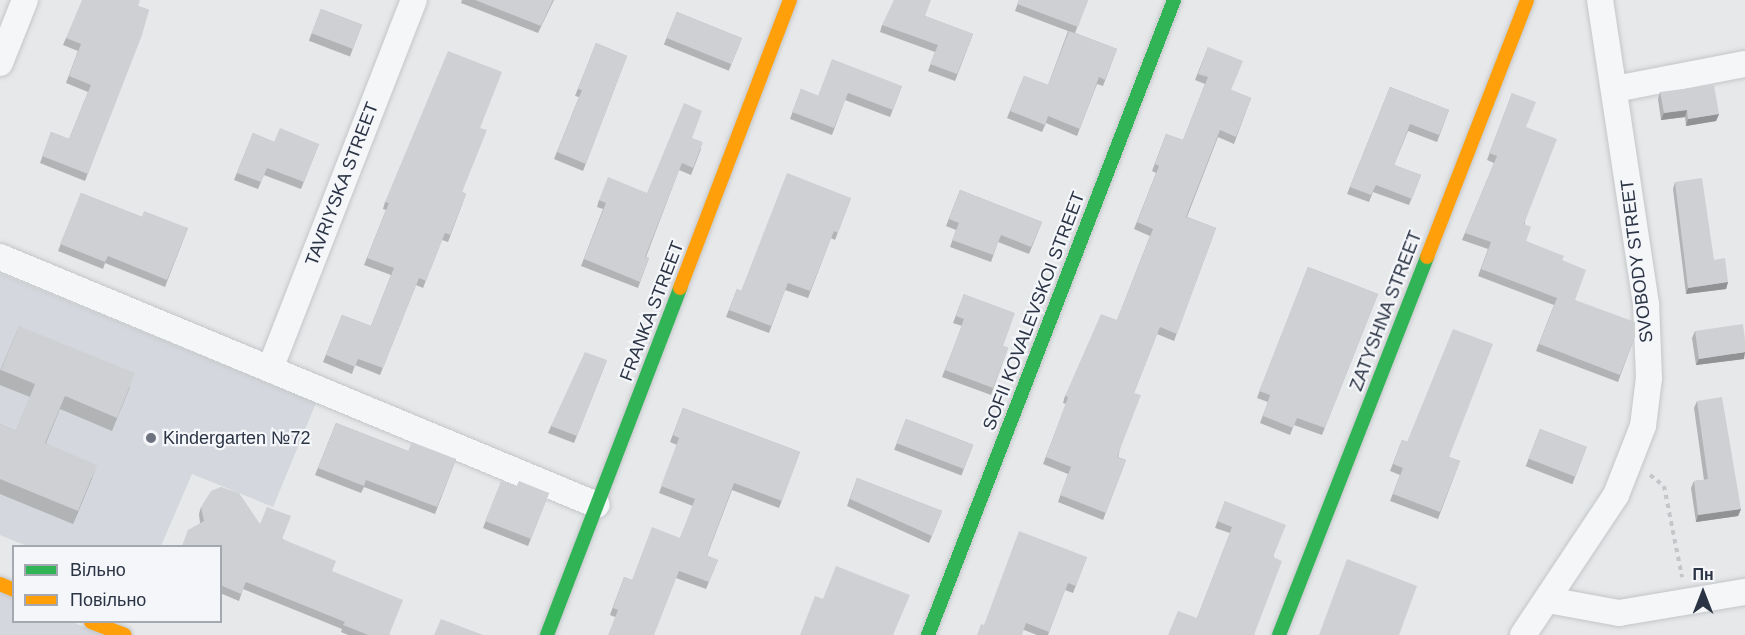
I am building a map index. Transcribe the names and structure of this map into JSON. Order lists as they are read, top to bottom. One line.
{"streets":{"street":["TAVRIYSKA STREET","SVOBODY STREET","FRANKA STREET","SOFII KOVALEVSKOI STREET","ZATYSHNA STREET"]},"places":["Kindergarten №72"],"legend":["Вільно","Повільно"],"north":"top"}
